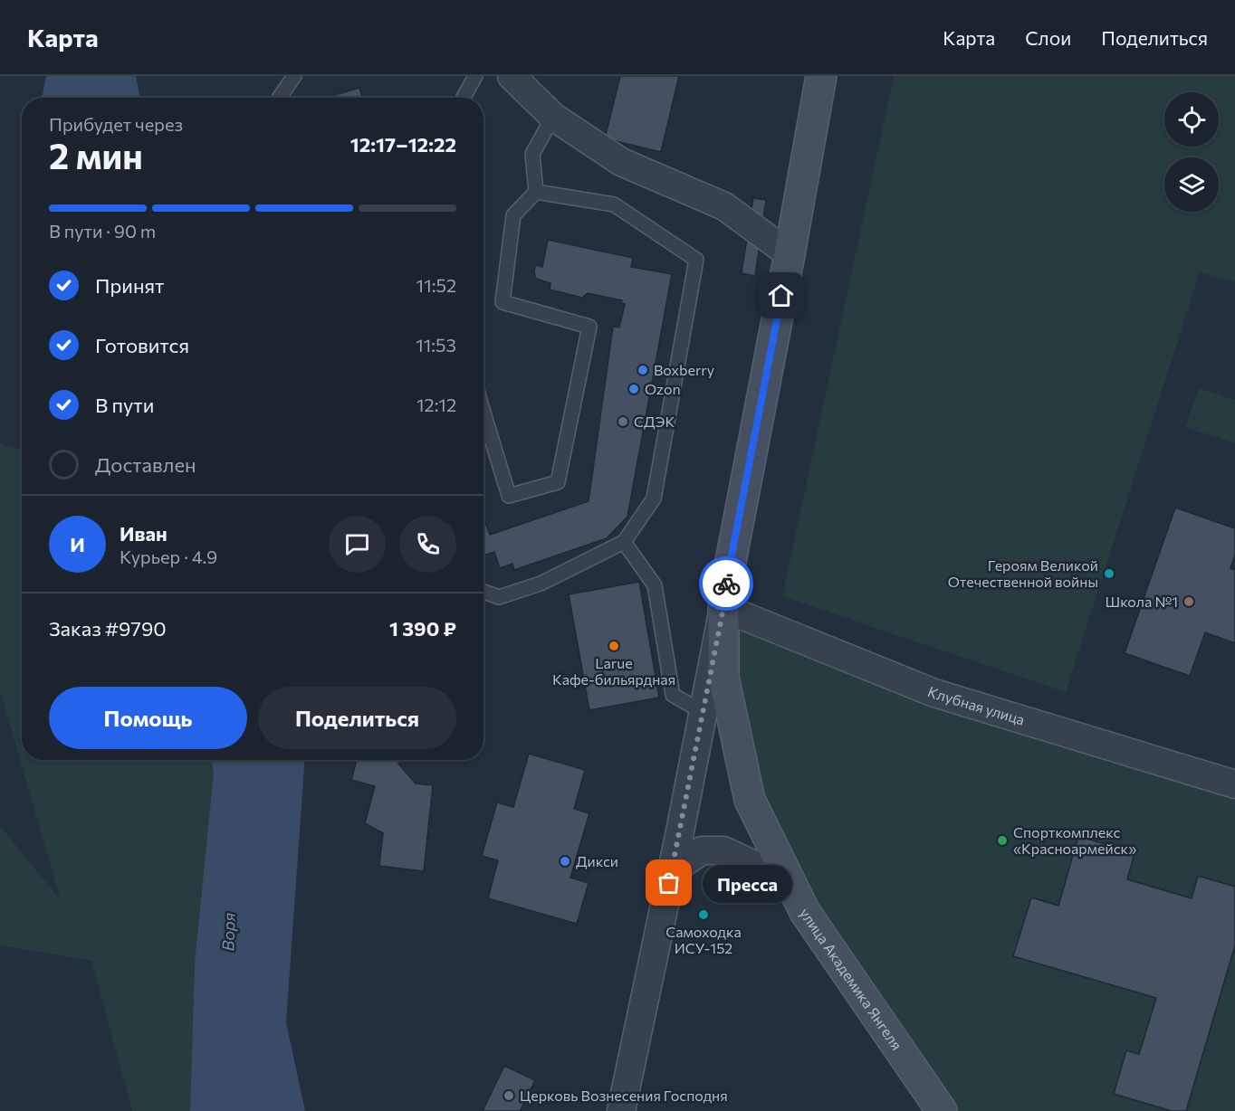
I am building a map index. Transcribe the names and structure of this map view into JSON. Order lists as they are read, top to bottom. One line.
{"streets":{"main road":["улица Академика Янгеля"],"street":["Клубная улица"]},"crossings":[["Клубная улица","улица Академика Янгеля"]],"water":["Воря"],"places":["Boxberry","Ozon","СДЭК","Героям Великой Отечественной войны","Школа №1","Larue Кафе-бильярдная","Спорткомплекс «Красноармейск»","Дикси","Пресса","Самоходка ИСУ-152","Церковь Вознесения Господня"],"page":{"header":"Карта","nav":["Карта","Слои","Поделиться"],"heading":["2 мин","Прибудет через","12:17–12:22"],"panel":["Иван","Курьер · 4.9","Заказ #9790","1 390 ₽"],"bar":"В пути · 90 m","list":[["Принят","11:52"],["Готовится","11:53"],["В пути","12:12"],"Доставлен"],"round":"И","buttons":["Помощь","Поделиться"],"bubble":"Пресса"}}
